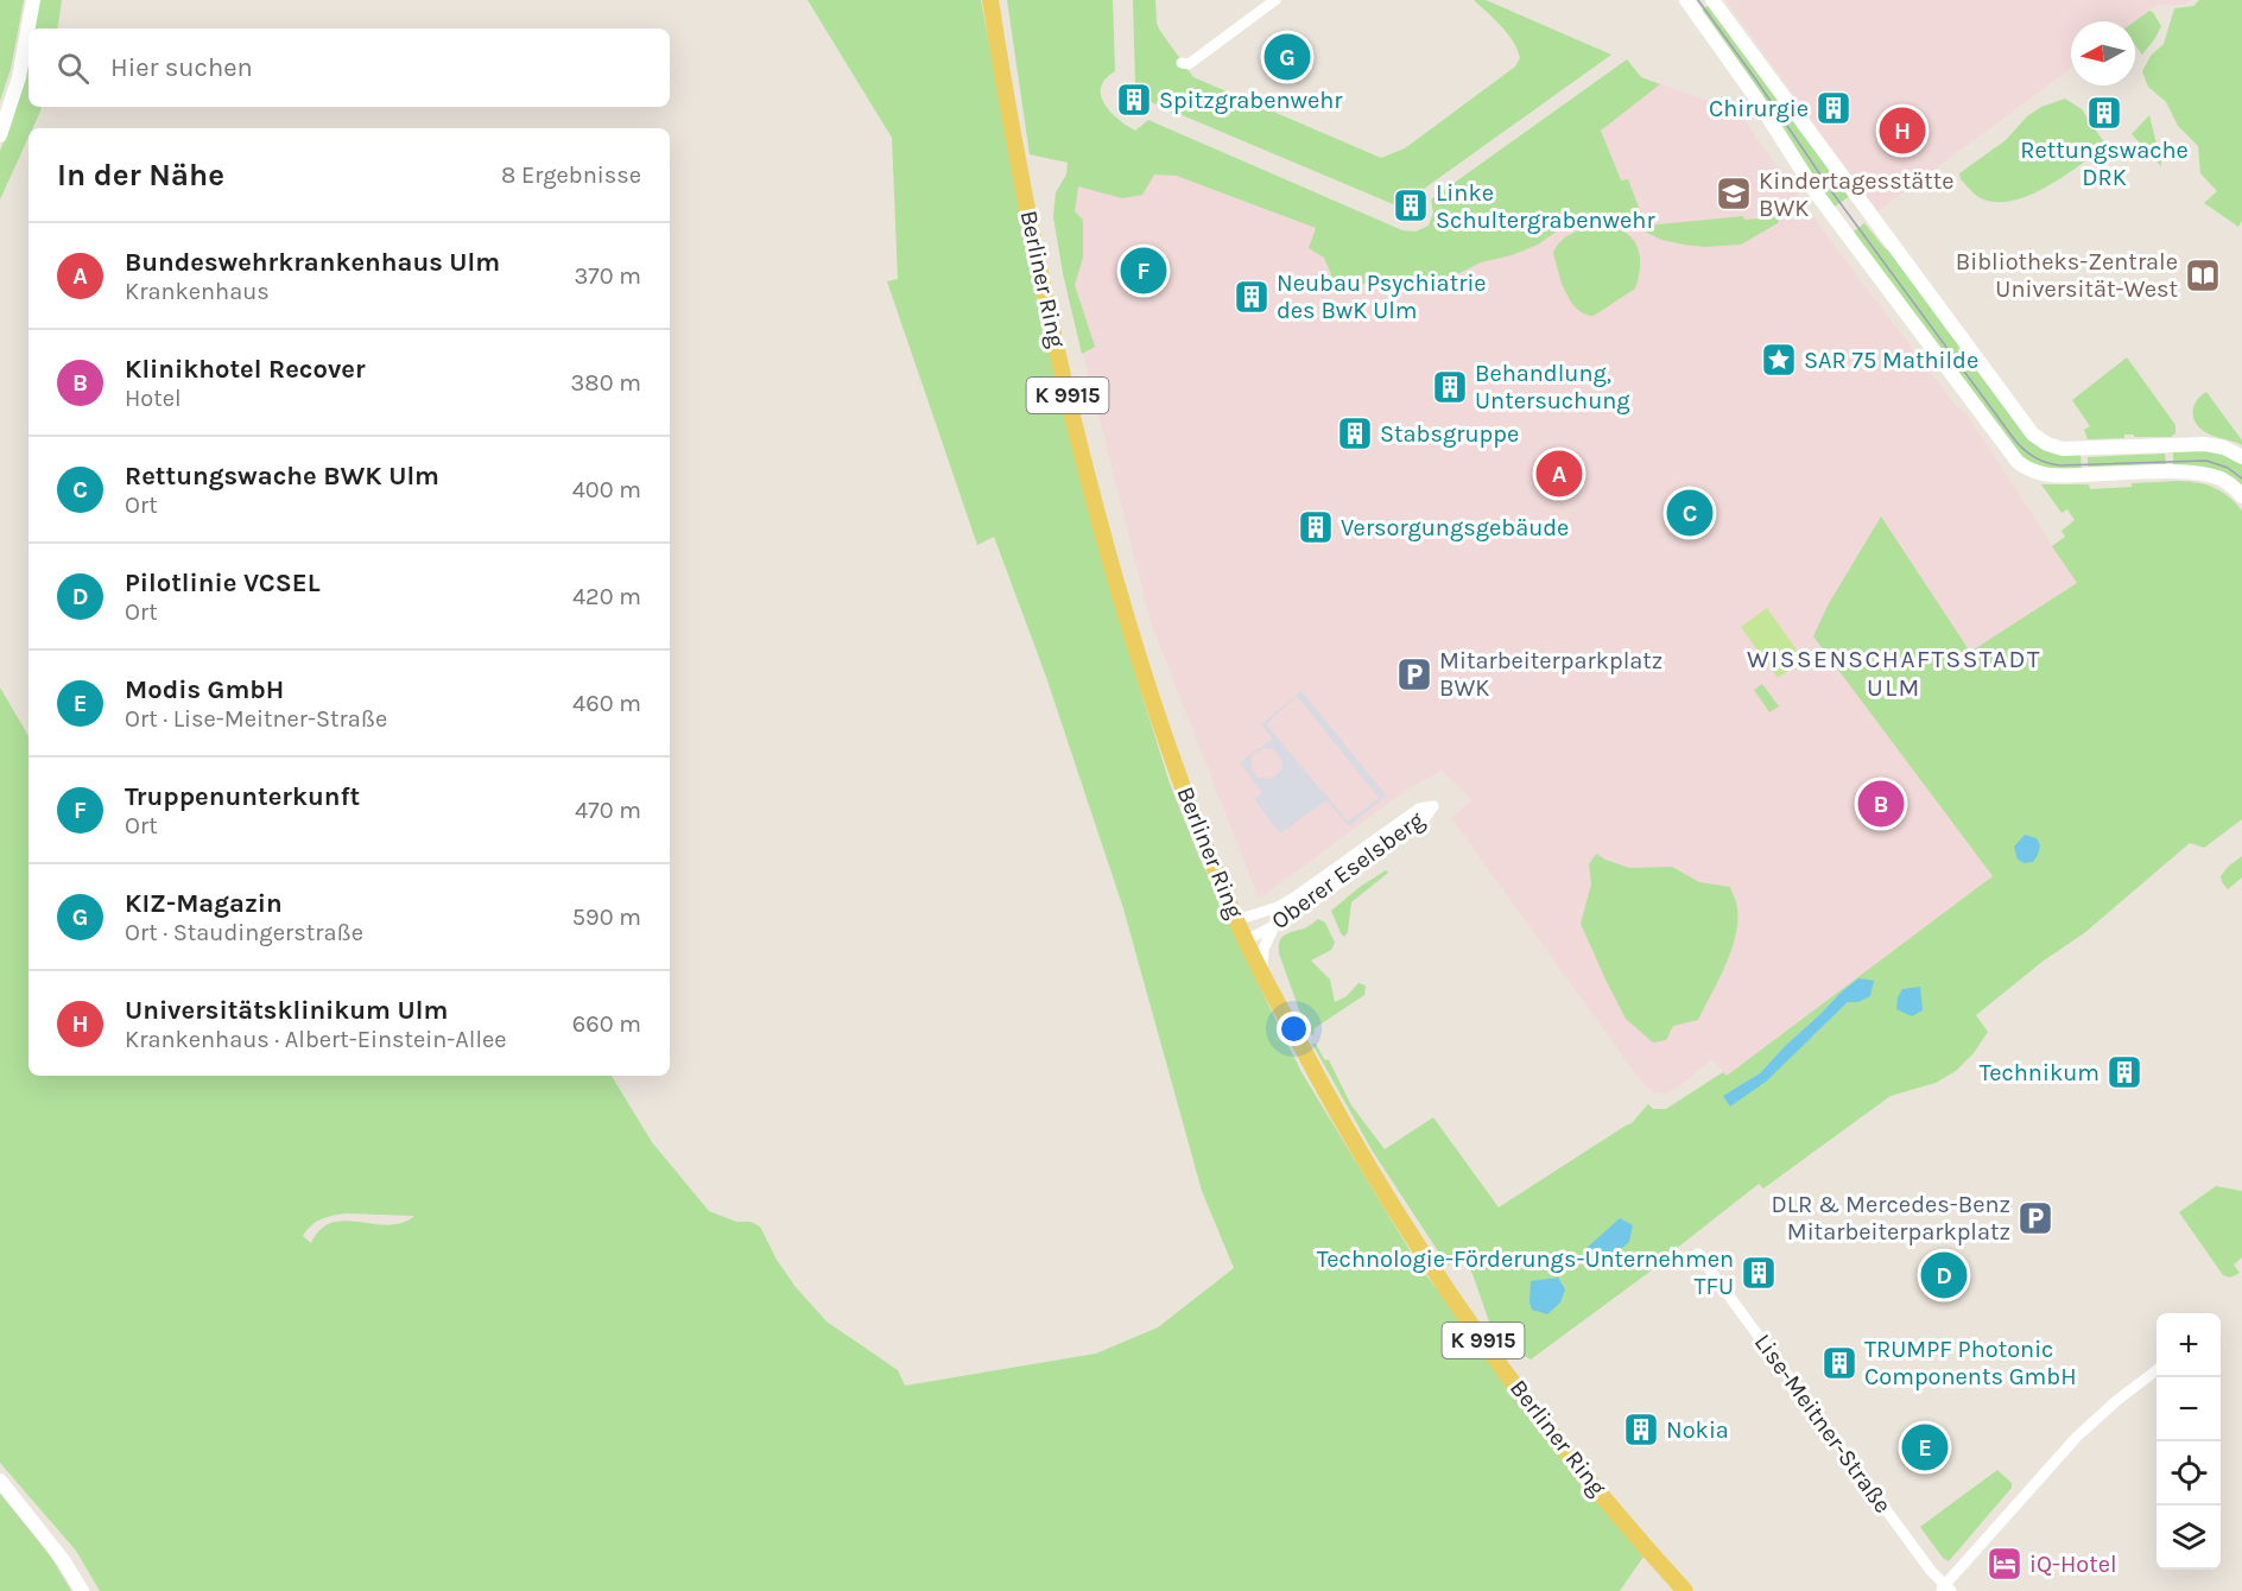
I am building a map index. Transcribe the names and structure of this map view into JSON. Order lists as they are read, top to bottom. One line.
{"streets":{"main road":["Berliner Ring","K 9915"],"street":["Oberer Eselsberg","Lise-Meitner-Straße"]},"crossings":[["Berliner Ring","Oberer Eselsberg"]],"districts":["WISSENSCHAFTSSTADT ULM"],"places":{"building":["Spitzgrabenwehr","Chirurgie","Rettungswache DRK","Linke Schultergrabenwehr","Neubau Psychiatrie des BwK Ulm","Behandlung, Untersuchung","Stabsgruppe","Versorgungsgebäude","Technikum","Technologie-Förderungs-Unternehmen TFU","TRUMPF Photonic Components GmbH","Nokia"],"school or university":["Kindertagesstätte BWK"],"library":["Bibliotheks-Zentrale Universität-West"],"place":["SAR 75 Mathilde"],"parking":["Mitarbeiterparkplatz BWK","DLR & Mercedes-Benz Mitarbeiterparkplatz"],"hotel":["iQ-Hotel"]},"north":"left","page":{"search":"Hier suchen","pins":["G","H","F","A","C","B","D","E"],"heading":["In der Nähe","8 Ergebnisse"],"list":[{"mark":"A","name":"Bundeswehrkrankenhaus Ulm","note":"Krankenhaus","value":"370 m"},{"mark":"B","name":"Klinikhotel Recover","note":"Hotel","value":"380 m"},{"mark":"C","name":"Rettungswache BWK Ulm","note":"Ort","value":"400 m"},{"mark":"D","name":"Pilotlinie VCSEL","note":"Ort","value":"420 m"},{"mark":"E","name":"Modis GmbH","note":"Ort · Lise-Meitner-Straße","value":"460 m"},{"mark":"F","name":"Truppenunterkunft","note":"Ort","value":"470 m"},{"mark":"G","name":"KIZ-Magazin","note":"Ort · Staudingerstraße","value":"590 m"},{"mark":"H","name":"Universitätsklinikum Ulm","note":"Krankenhaus · Albert-Einstein-Allee","value":"660 m"}],"map_buttons":["+","−"]}}
